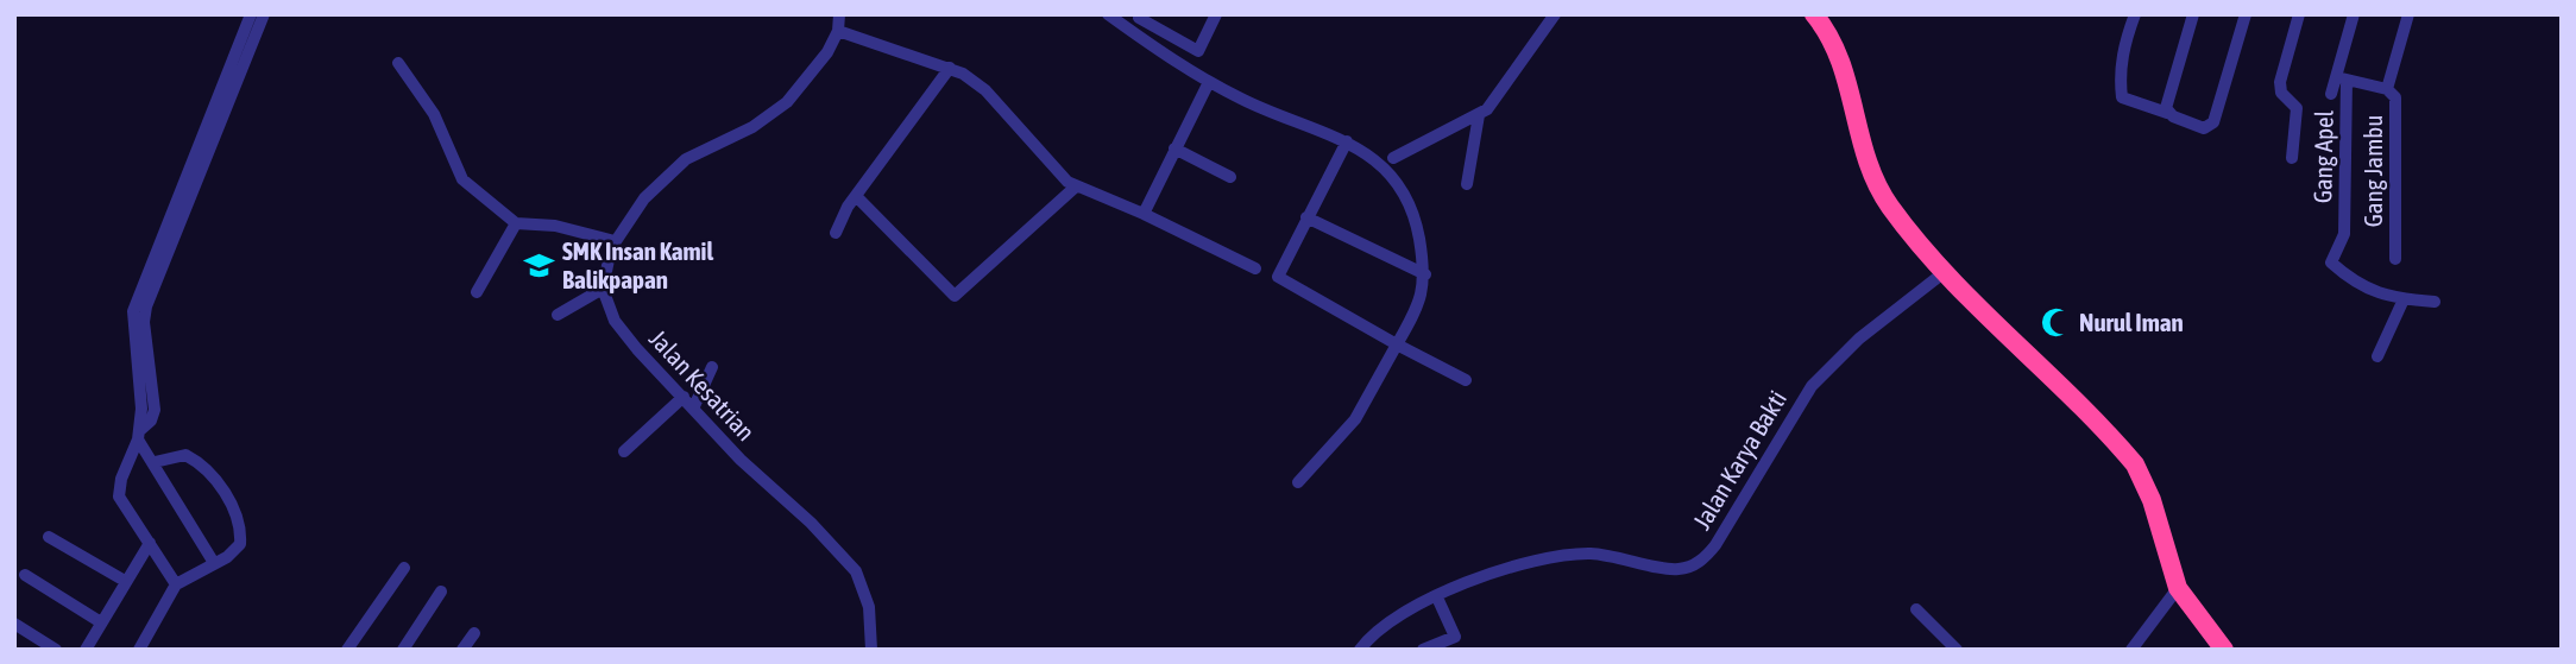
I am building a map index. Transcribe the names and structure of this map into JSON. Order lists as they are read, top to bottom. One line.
{"streets":{"street":["Gang Apel","Gang Jambu","Jalan Kesatrian","Jalan Karya Bakti"]},"places":{"school or university":["SMK Insan Kamil Balikpapan"],"mosque":["Nurul Iman"]}}
